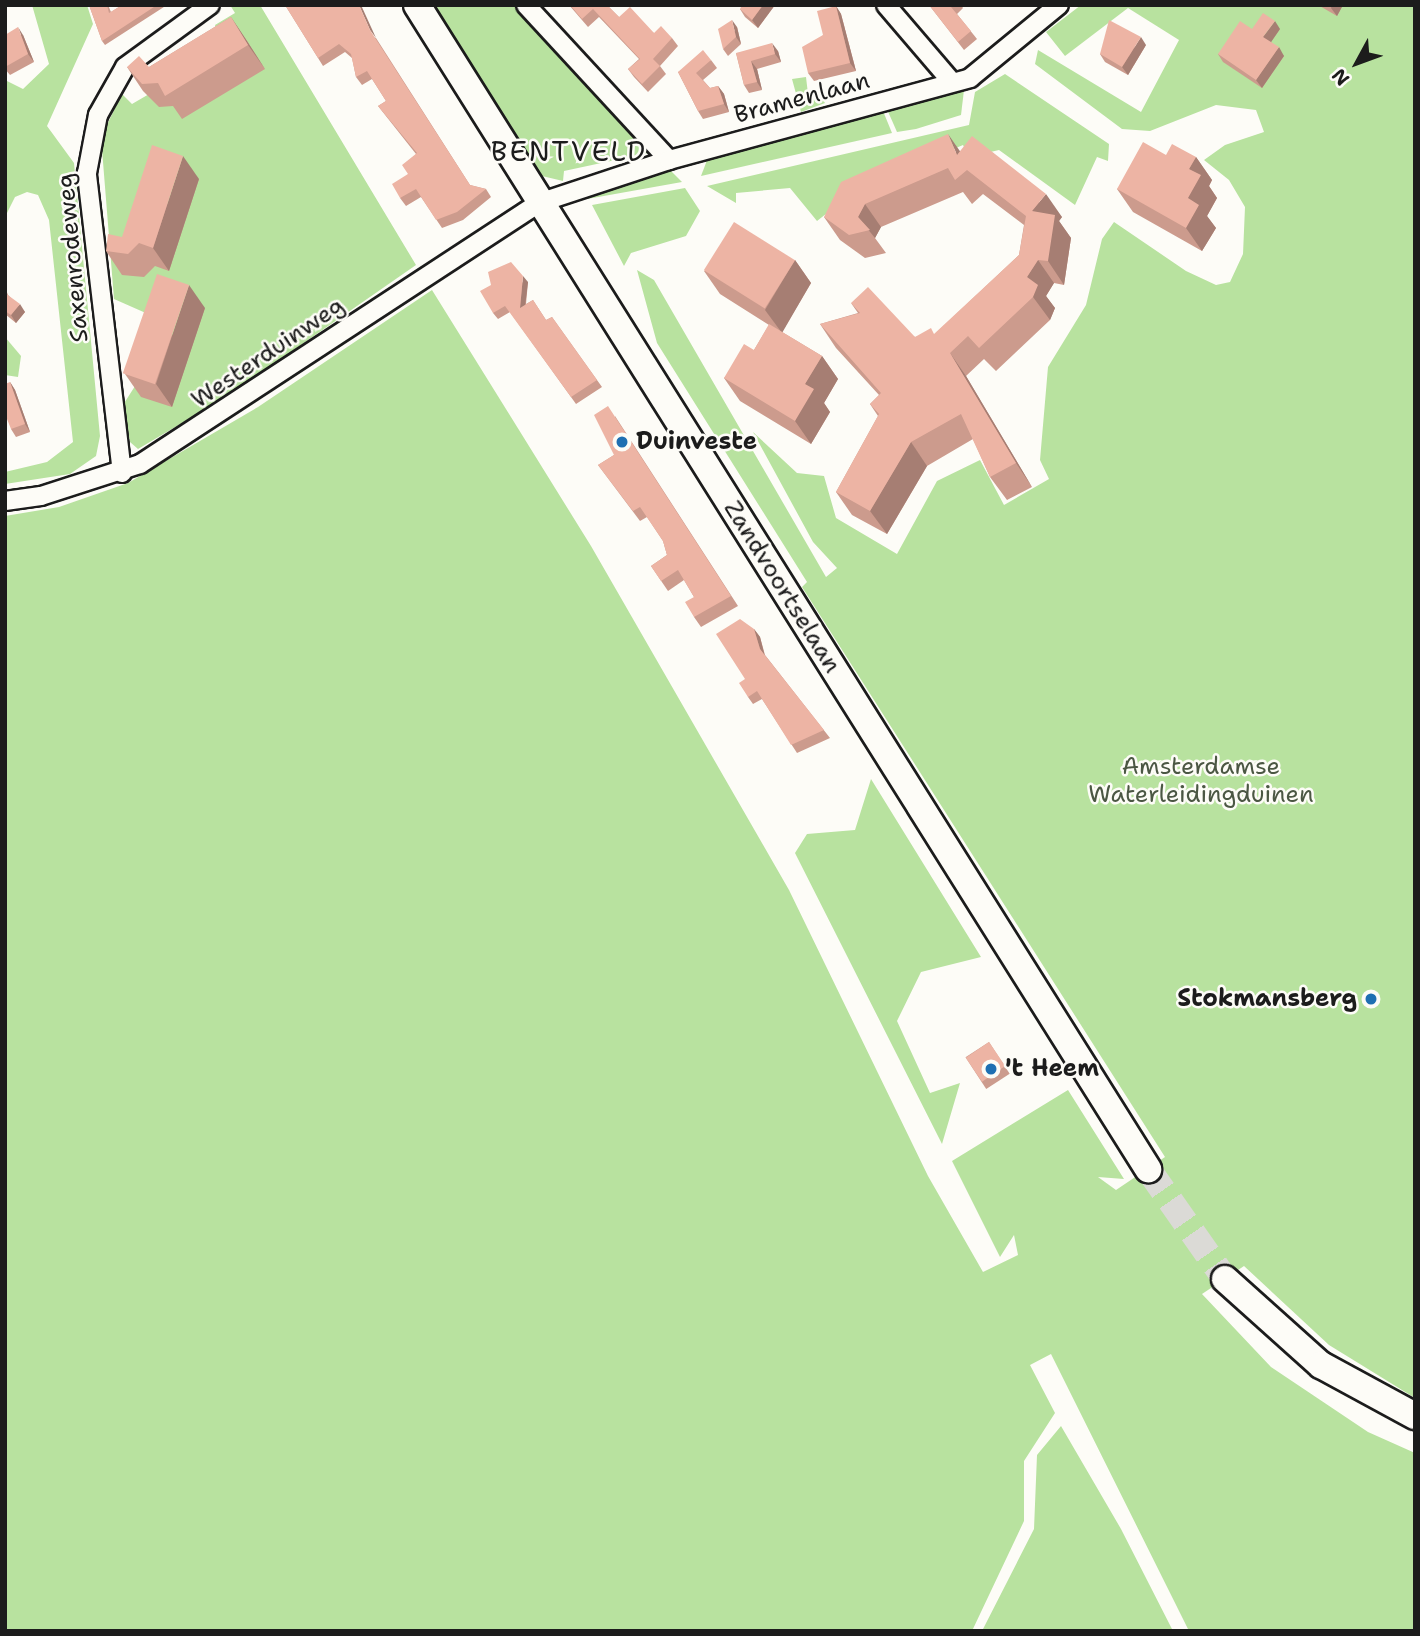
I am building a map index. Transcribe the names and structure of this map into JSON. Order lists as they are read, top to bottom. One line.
{"streets":{"main road":["Zandvoortselaan"],"street":["Bramenlaan","Saxenrodeweg","Westerduinweg"]},"crossings":[["Bramenlaan","Westerduinweg"],["Bramenlaan","Zandvoortselaan"],["Saxenrodeweg","Westerduinweg"],["Westerduinweg","Zandvoortselaan"]],"districts":["BENTVELD"],"parks":["Amsterdamse Waterleidingduinen"],"places":["Duinveste","Stokmansberg","'t Heem"],"north":"bottom left"}
